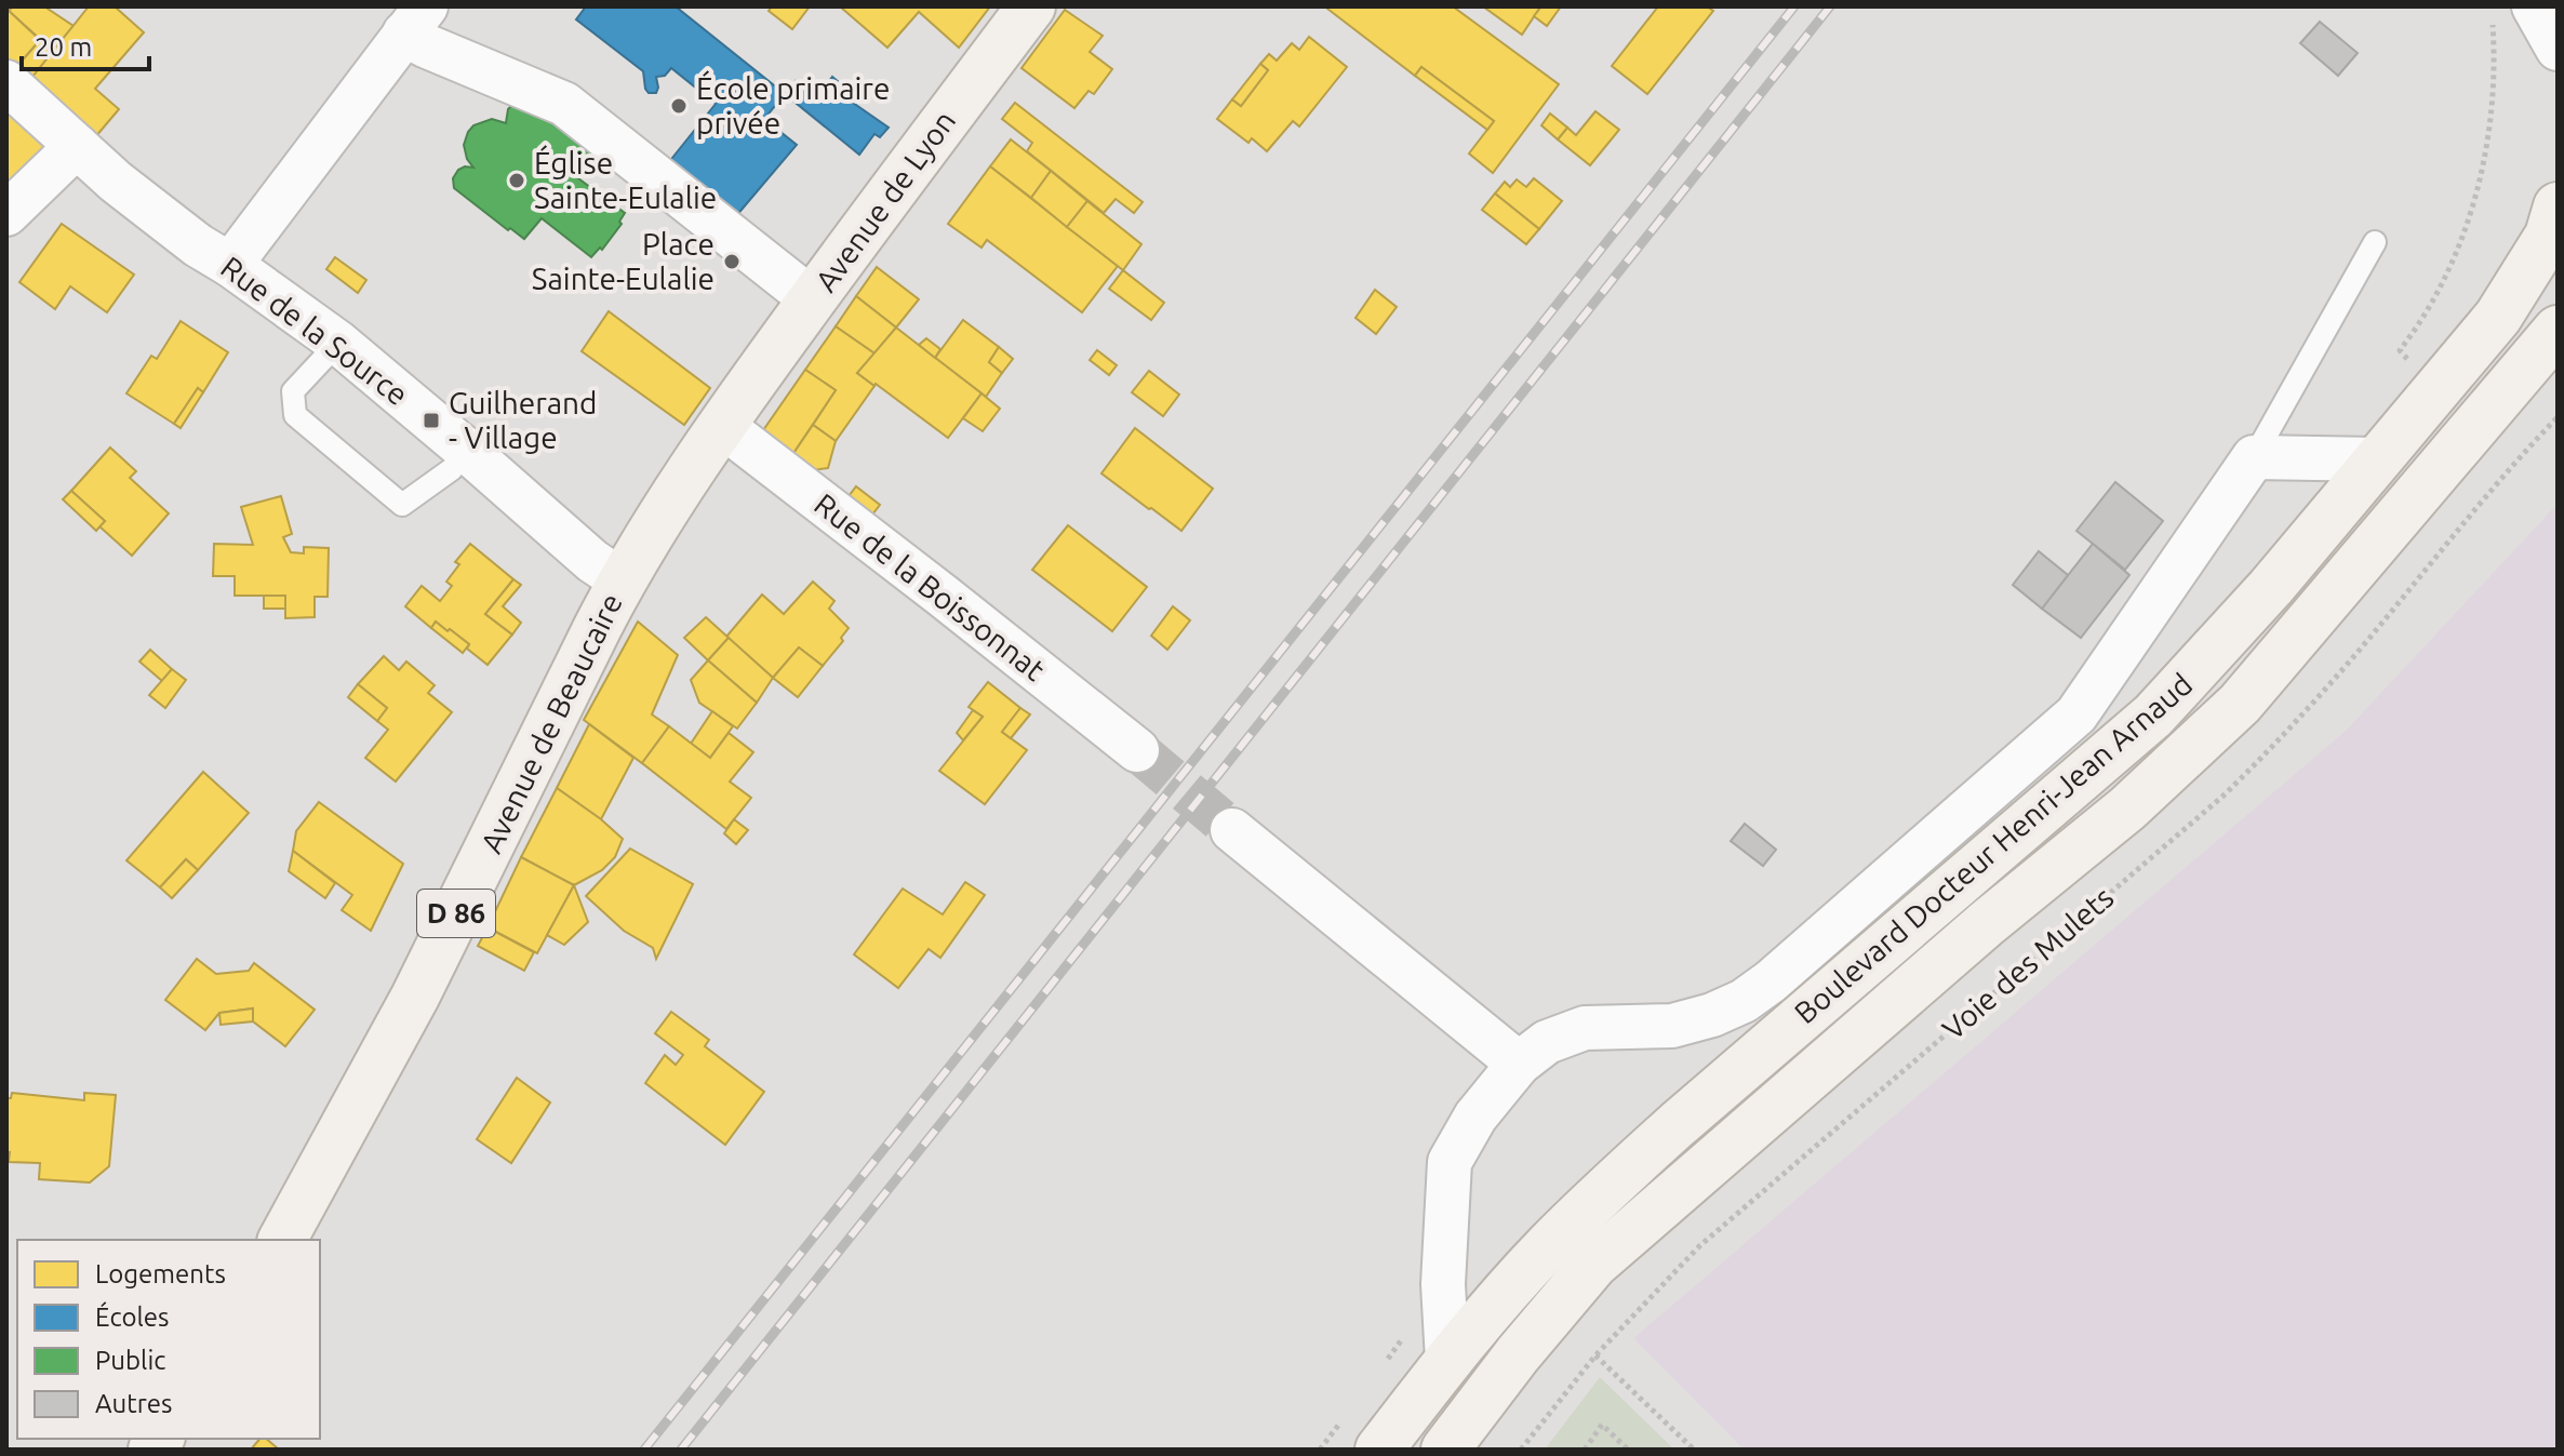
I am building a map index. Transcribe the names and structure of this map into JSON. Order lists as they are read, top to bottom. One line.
{"streets":{"main road":["Avenue de Lyon","Avenue de Beaucaire","Boulevard Docteur Henri-Jean Arnaud","D 86"],"street":["Rue de la Source","Rue de la Boissonnat"],"path":["Voie des Mulets"]},"crossings":[["Avenue de Lyon","Rue de la Boissonnat"],["Avenue de Lyon","Avenue de Beaucaire"],["Rue de la Source","Avenue de Beaucaire"],["Rue de la Boissonnat","Avenue de Beaucaire"]],"places":{"other":["École primaire privée","Église Sainte-Eulalie","Place Sainte-Eulalie"],"transit":["Guilherand - Village"]},"legend":["Logements","Écoles","Public","Autres"],"scale_bar":"20 m"}
